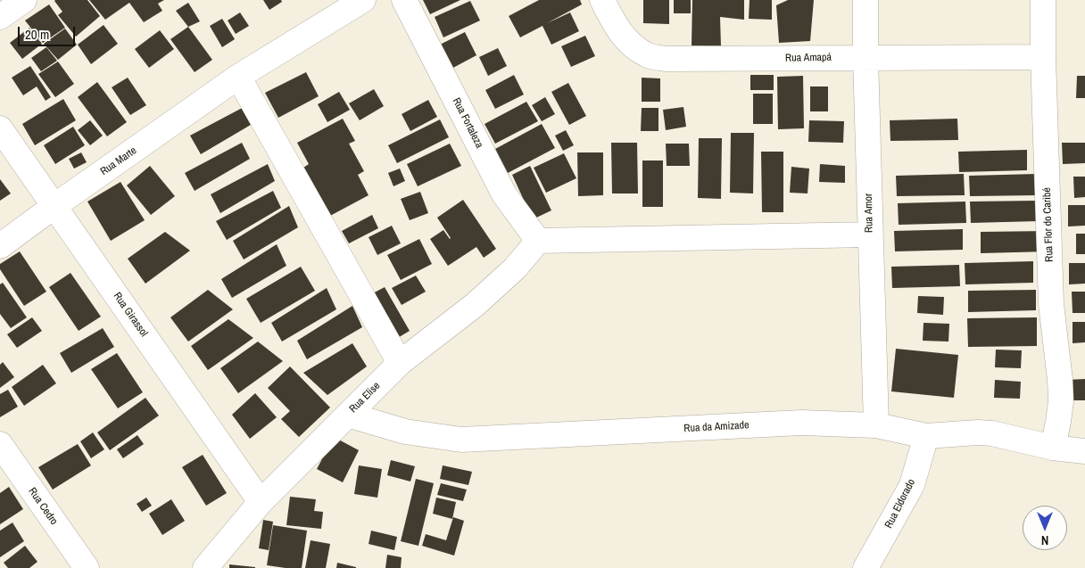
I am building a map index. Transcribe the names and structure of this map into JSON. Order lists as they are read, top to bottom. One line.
{"streets":{"street":["Rua Amapá","Rua Fortaleza","Rua Marte","Rua Amor","Rua Flor do Caribé","Rua Girassol","Rua Elise","Rua da Amizade","Rua Eldorado","Rua Cedro"]},"crossings":[["Rua Amapá","Rua Amor"],["Rua Amapá","Rua Flor do Caribé"],["Rua Fortaleza","Rua Elise"],["Rua Marte","Rua Girassol"],["Rua Amor","Rua da Amizade"],["Rua Flor do Caribé","Rua da Amizade"],["Rua Girassol","Rua Elise"],["Rua Elise","Rua da Amizade"],["Rua da Amizade","Rua Eldorado"]],"scale_bar":"20 m","north":"bottom"}
